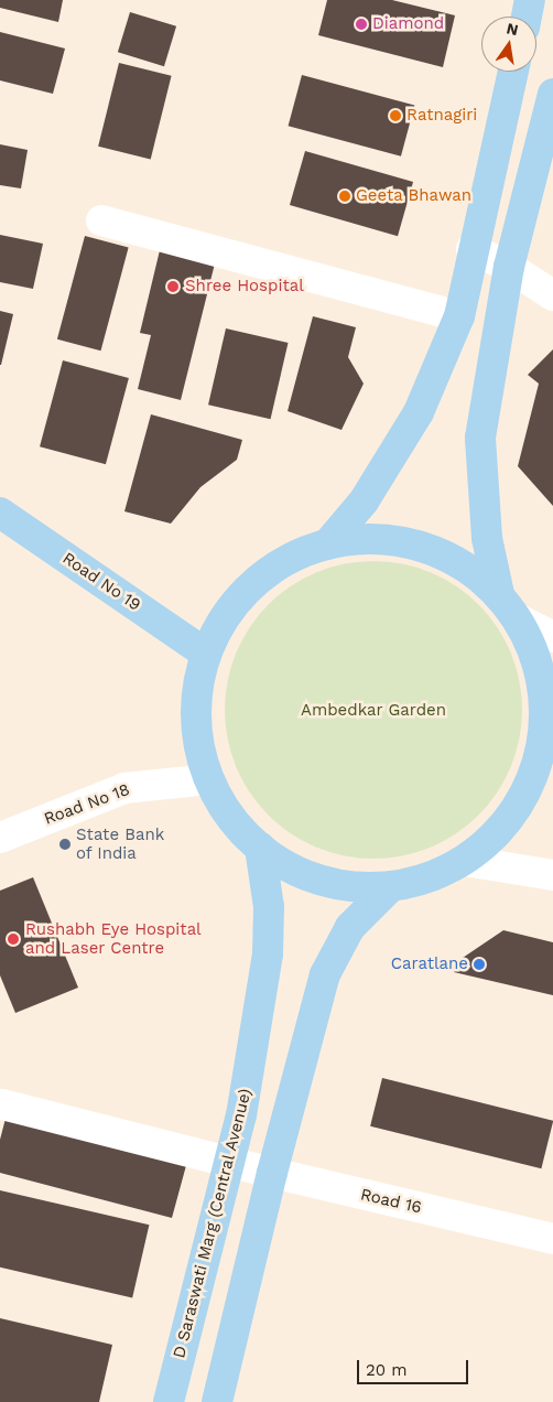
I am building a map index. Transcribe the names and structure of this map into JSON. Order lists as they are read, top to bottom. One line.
{"streets":{"main road":["Road No 19","D Saraswati Marg (Central Avenue)"],"street":["Road No 18","Road 16"]},"crossings":[["Road 16","D Saraswati Marg (Central Avenue)"]],"parks":["Ambedkar Garden"],"places":["Diamond","Ratnagiri","Geeta Bhawan","Shree Hospital","State Bank of India","Rushabh Eye Hospital and Laser Centre","Caratlane"],"scale_bar":"20 m","north":"top"}
